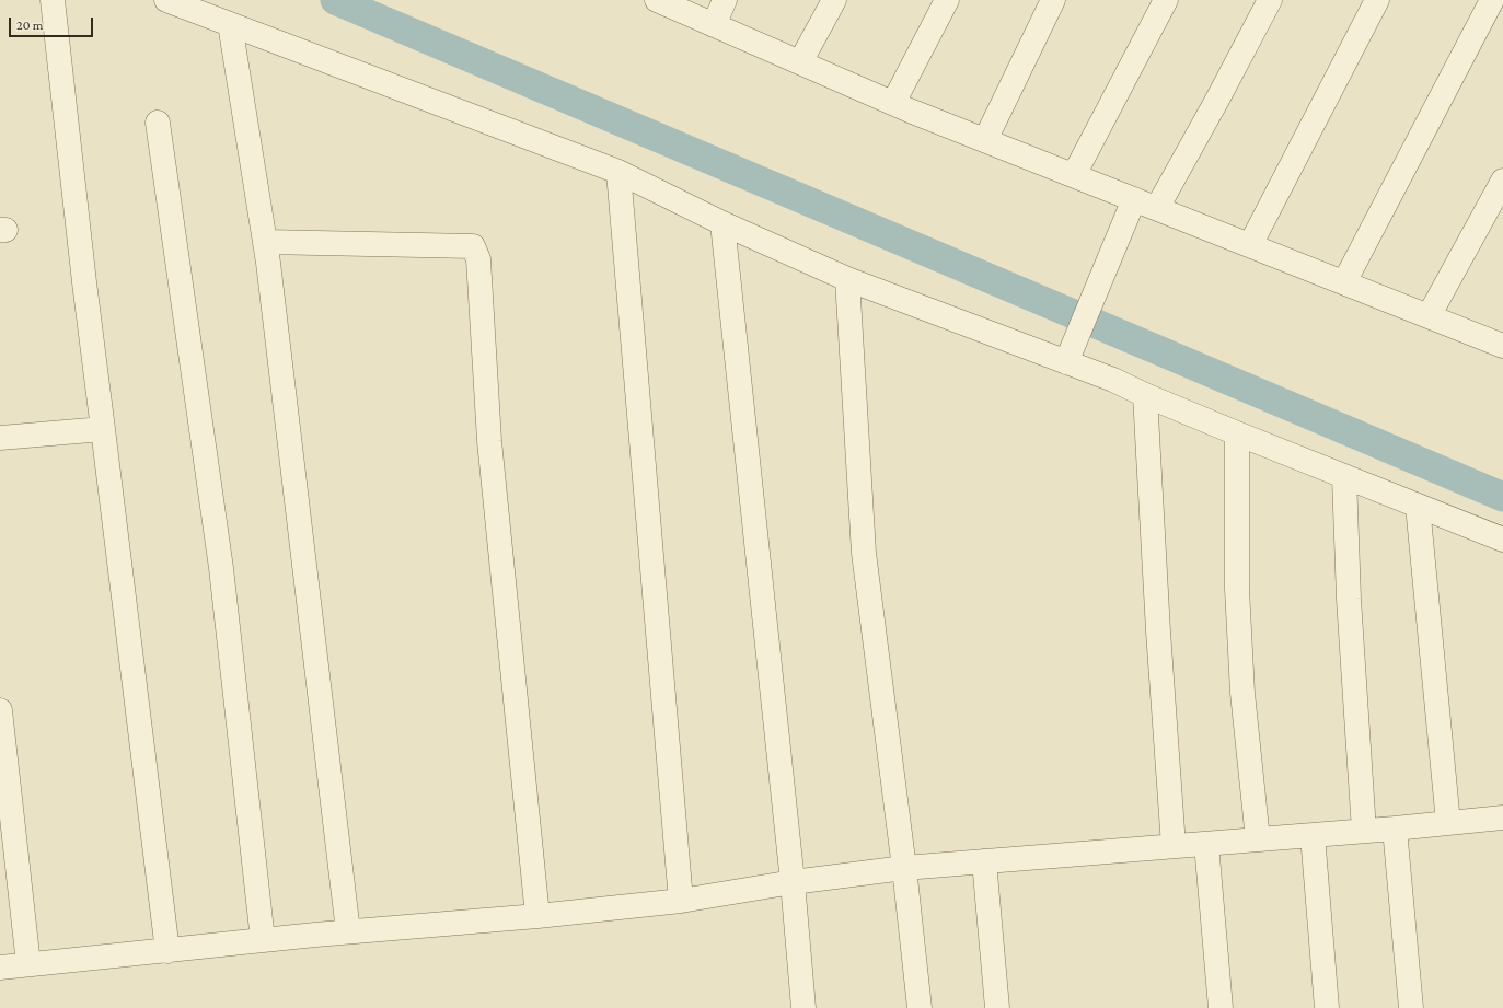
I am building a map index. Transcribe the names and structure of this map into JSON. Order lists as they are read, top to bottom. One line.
{"scale_bar":"20 m"}
